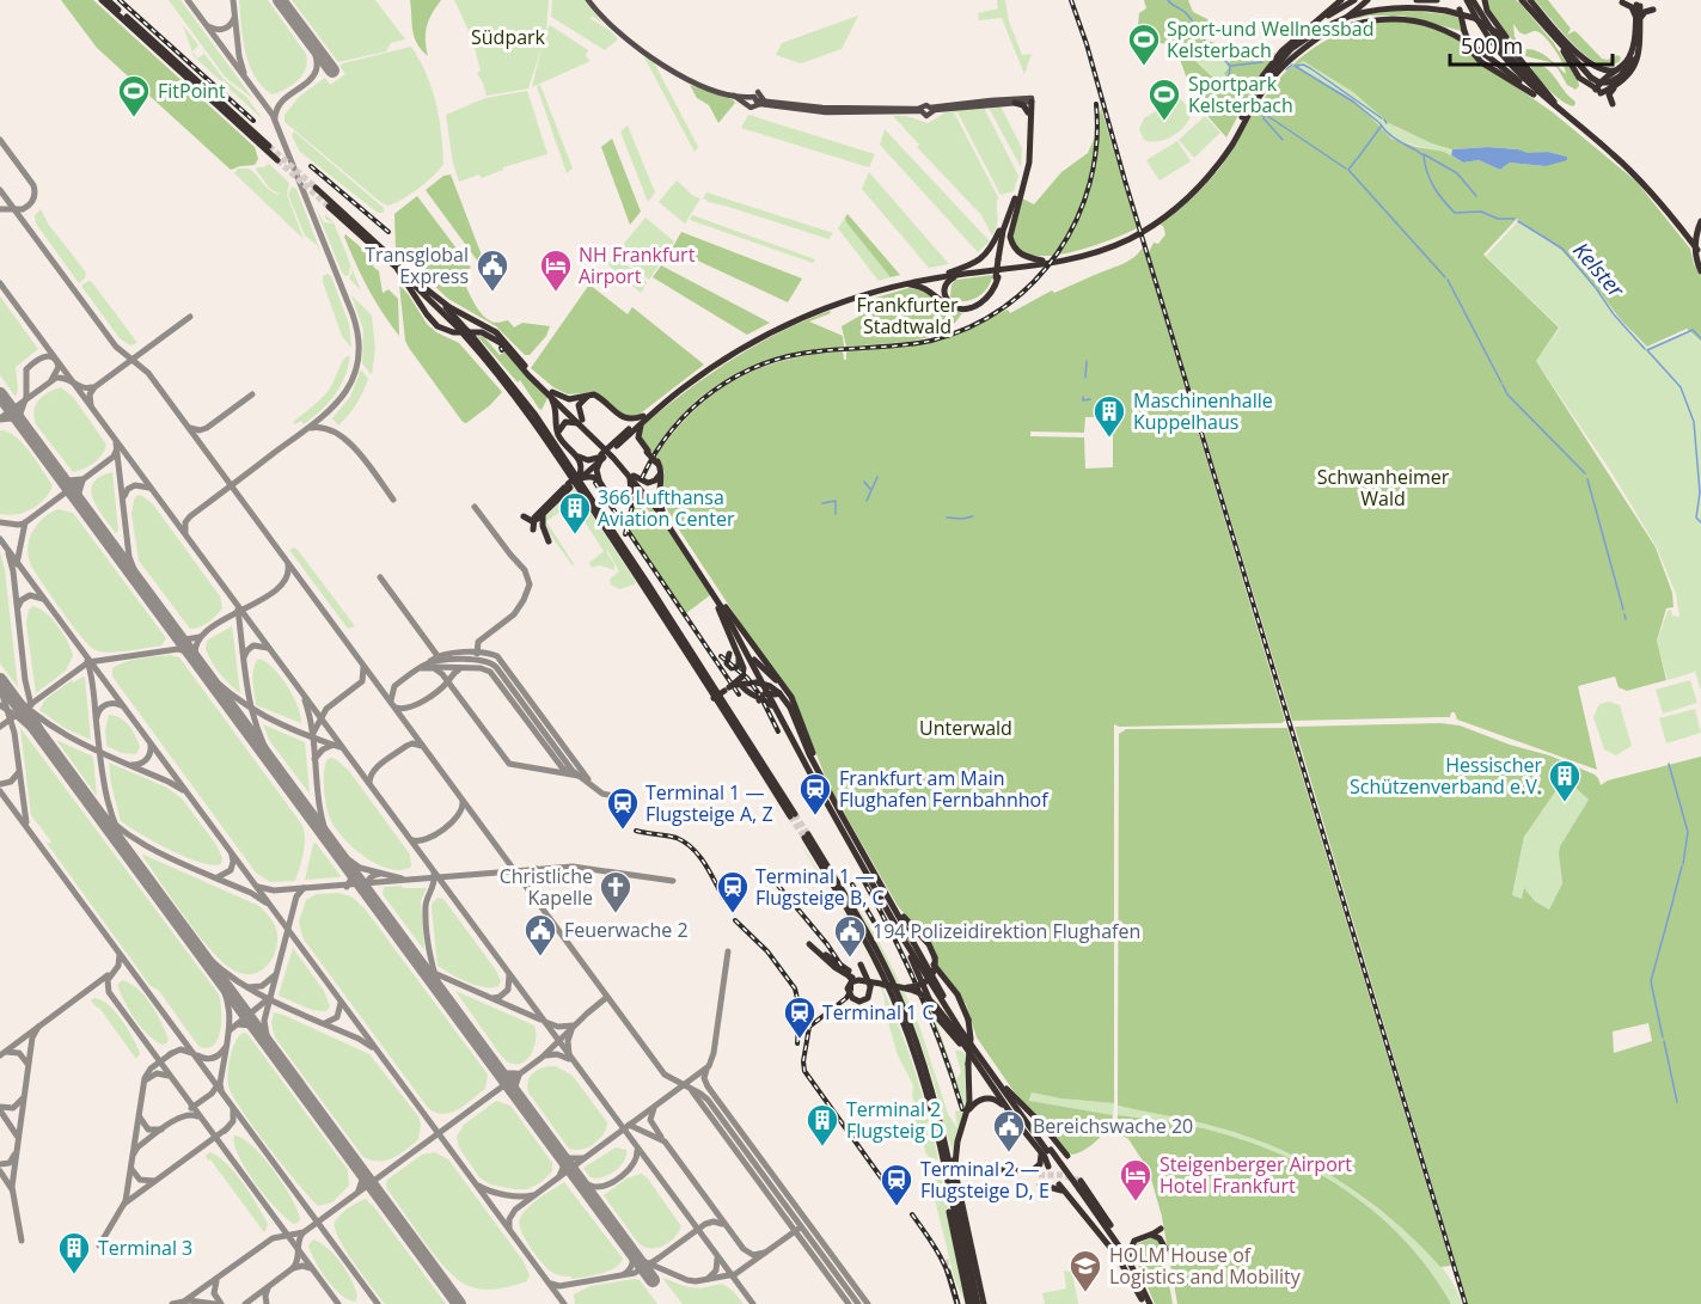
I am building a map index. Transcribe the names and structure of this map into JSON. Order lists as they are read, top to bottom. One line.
{"water":["Kelster"],"parks":["Südpark","Frankfurter Stadtwald","Schwanheimer Wald","Unterwald"],"places":{"sports":["Sport-und Wellnessbad Kelsterbach","FitPoint","Sportpark Kelsterbach"],"public building":["Transglobal Express","Feuerwache 2","194 Polizeidirektion Flughafen","Bereichswache 20"],"hotel":["NH Frankfurt Airport","Steigenberger Airport Hotel Frankfurt"],"building":["Maschinenhalle Kuppelhaus","366 Lufthansa Aviation Center","Hessischer Schützenverband e.V.","Terminal 2 Flugsteig D","Terminal 3"],"station":["Frankfurt am Main Flughafen Fernbahnhof","Terminal 1 — Flugsteige A, Z","Terminal 1 — Flugsteige B, C","Terminal 1 C","Terminal 2 — Flugsteige D, E"],"church":["Christliche Kapelle"],"school or university":["HOLM House of Logistics and Mobility"]},"scale_bar":"500 m"}
